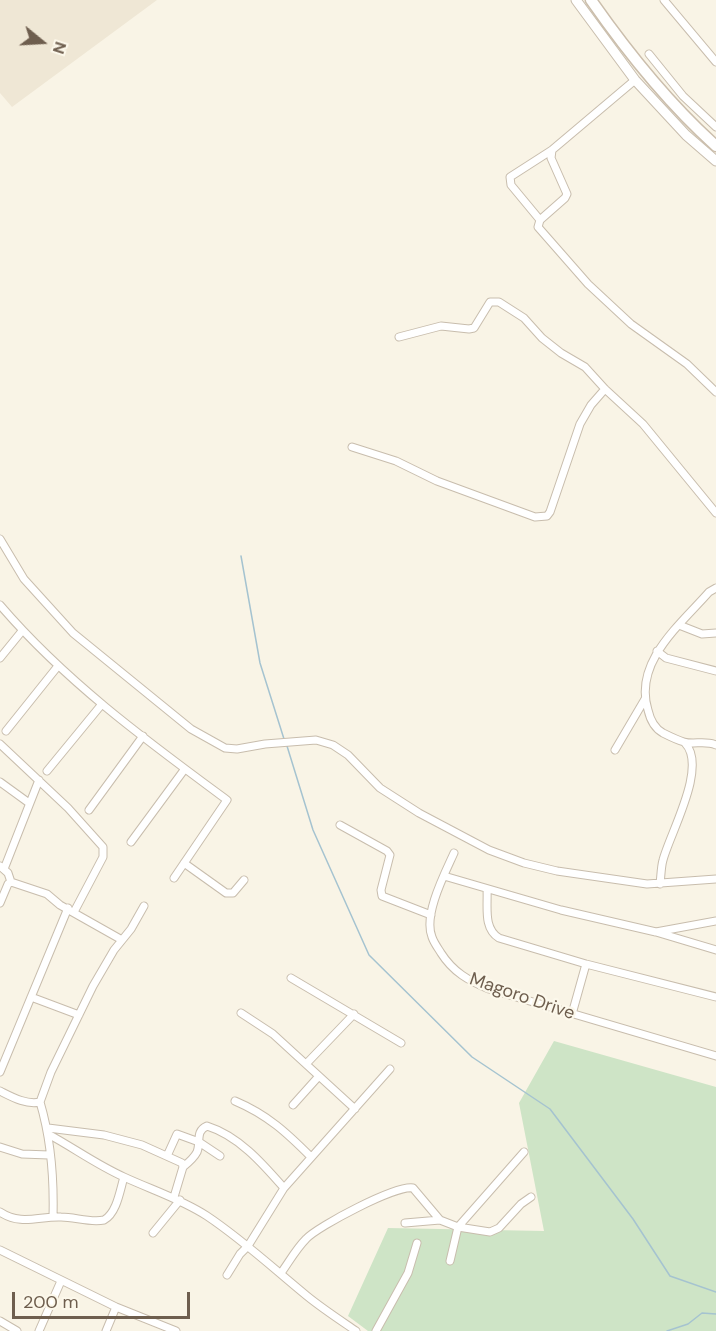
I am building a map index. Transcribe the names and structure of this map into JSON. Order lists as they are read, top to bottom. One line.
{"streets":{"street":["Magoro Drive"]},"scale_bar":"200 m","north":"right"}
